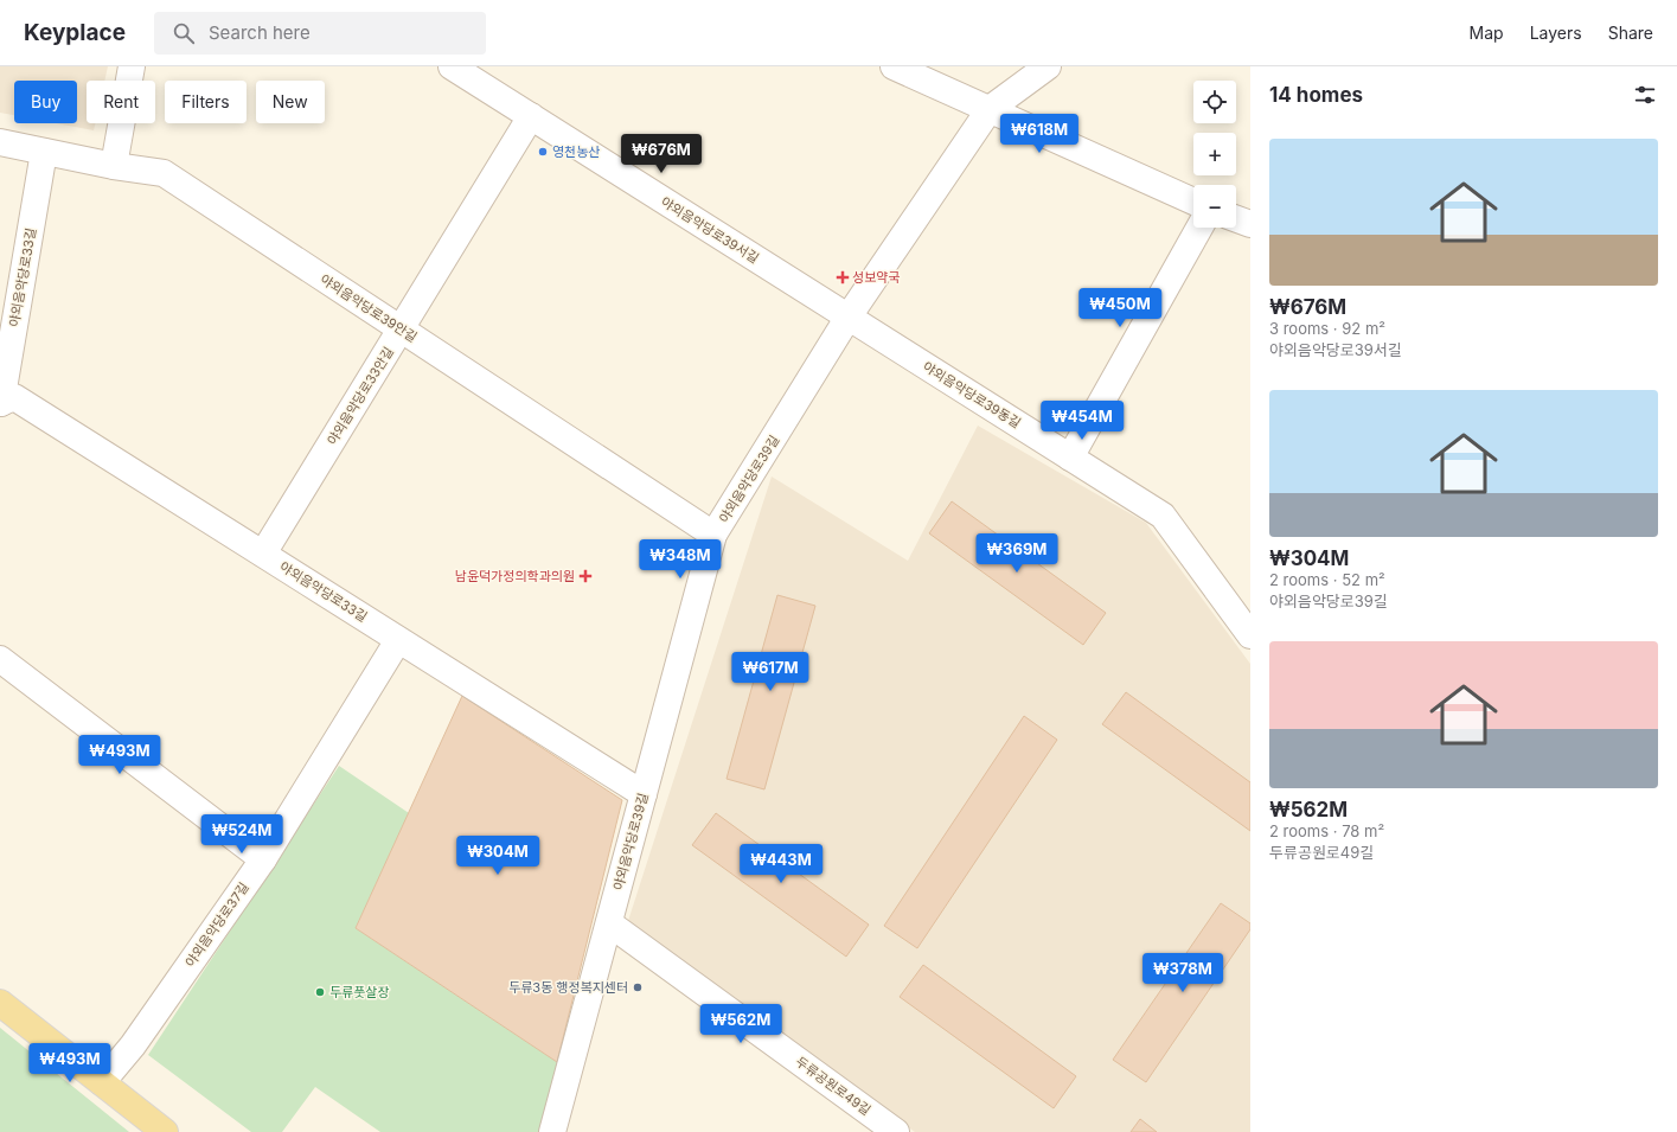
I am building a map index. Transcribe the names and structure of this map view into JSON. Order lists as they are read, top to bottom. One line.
{"streets":{"street":["야외음악당로39서길","야외음악당로33길","야외음악당로39안길","야외음악당로39동길","야외음악당로33안길","야외음악당로39길","야외음악당로37길","두류공원로49길"]},"crossings":[["야외음악당로39서길","야외음악당로39동길"],["야외음악당로39서길","야외음악당로33안길"],["야외음악당로39서길","야외음악당로39길"],["야외음악당로33길","야외음악당로39안길"],["야외음악당로33길","야외음악당로33안길"],["야외음악당로33길","야외음악당로39길"],["야외음악당로33길","야외음악당로37길"],["야외음악당로39안길","야외음악당로33안길"],["야외음악당로39안길","야외음악당로39길"],["야외음악당로39동길","야외음악당로39길"],["야외음악당로39길","두류공원로49길"]],"places":{"other":["영천농산","두류3동 행정복지센터","두류풋살장"],"health":["성보약국","남윤덕가정의학과의원"]},"page":{"header":"Keyplace","search":"Search here","nav":["Map","Layers","Share"],"heading":"14 homes","map_buttons":["+","−"],"chip":["Buy","Rent","Filters","New"],"price":["₩618M","₩676M","₩450M","₩454M","₩369M","₩348M","₩617M","₩493M","₩524M","₩304M","₩443M","₩378M","₩562M","₩493M"],"list":[{"name":"₩676M","note":"3 rooms · 92 m² · 야외음악당로39서길"},{"name":"₩304M","note":"2 rooms · 52 m² · 야외음악당로39길"},{"name":"₩562M","note":"2 rooms · 78 m² · 두류공원로49길"}]}}
